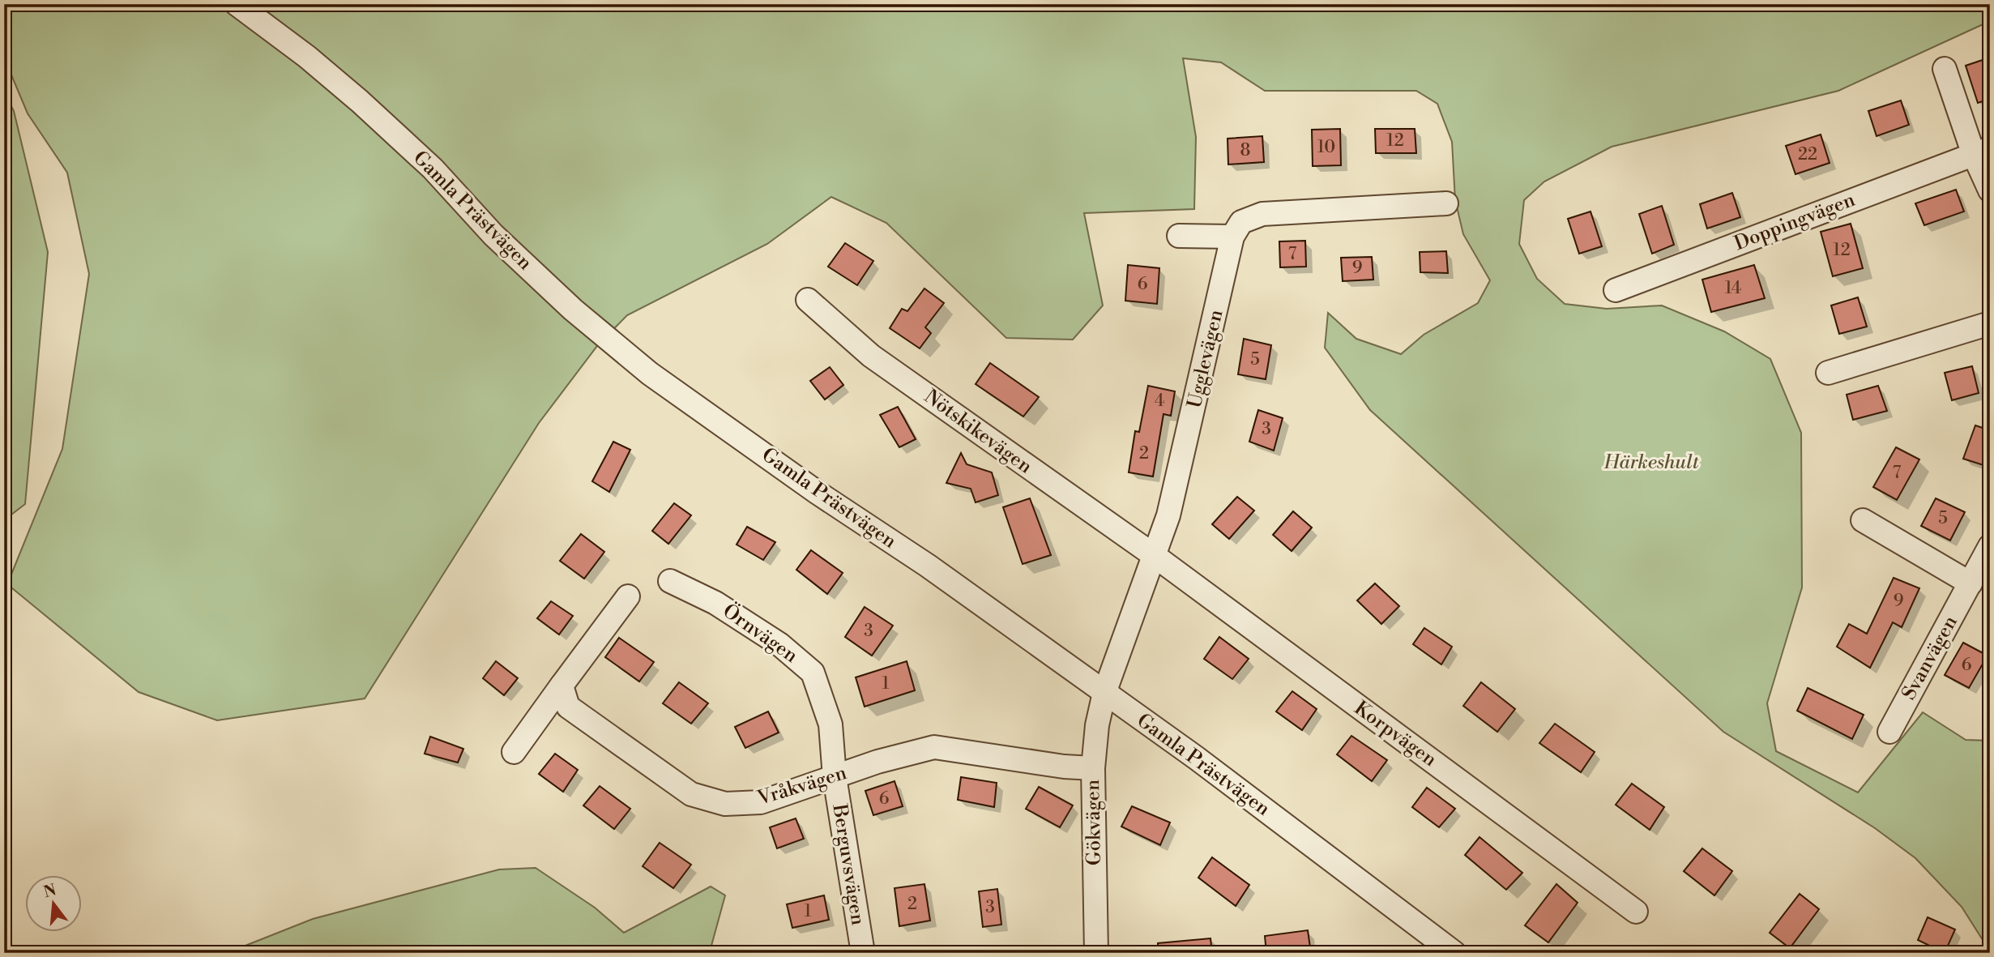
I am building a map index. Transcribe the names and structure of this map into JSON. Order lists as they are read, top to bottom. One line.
{"streets":{"street":["Gamla Prästvägen","Doppingvägen","Ugglevägen","Nötskikevägen","Örnvägen","Svanvägen","Korpvägen","Vråkvägen","Gökvägen","Berguvsvägen"]},"crossings":[["Gamla Prästvägen","Ugglevägen"],["Gamla Prästvägen","Gökvägen"],["Ugglevägen","Nötskikevägen"],["Ugglevägen","Korpvägen"],["Ugglevägen","Gökvägen"],["Nötskikevägen","Korpvägen"],["Örnvägen","Vråkvägen"],["Örnvägen","Berguvsvägen"],["Vråkvägen","Gökvägen"],["Vråkvägen","Berguvsvägen"]],"parks":["Härkeshult"],"house_numbers":["12","10","8","22","12","7","9","6","14","5","4","3","2","7","5","9","3","6","1","6","2","3","1"],"north":"top"}
